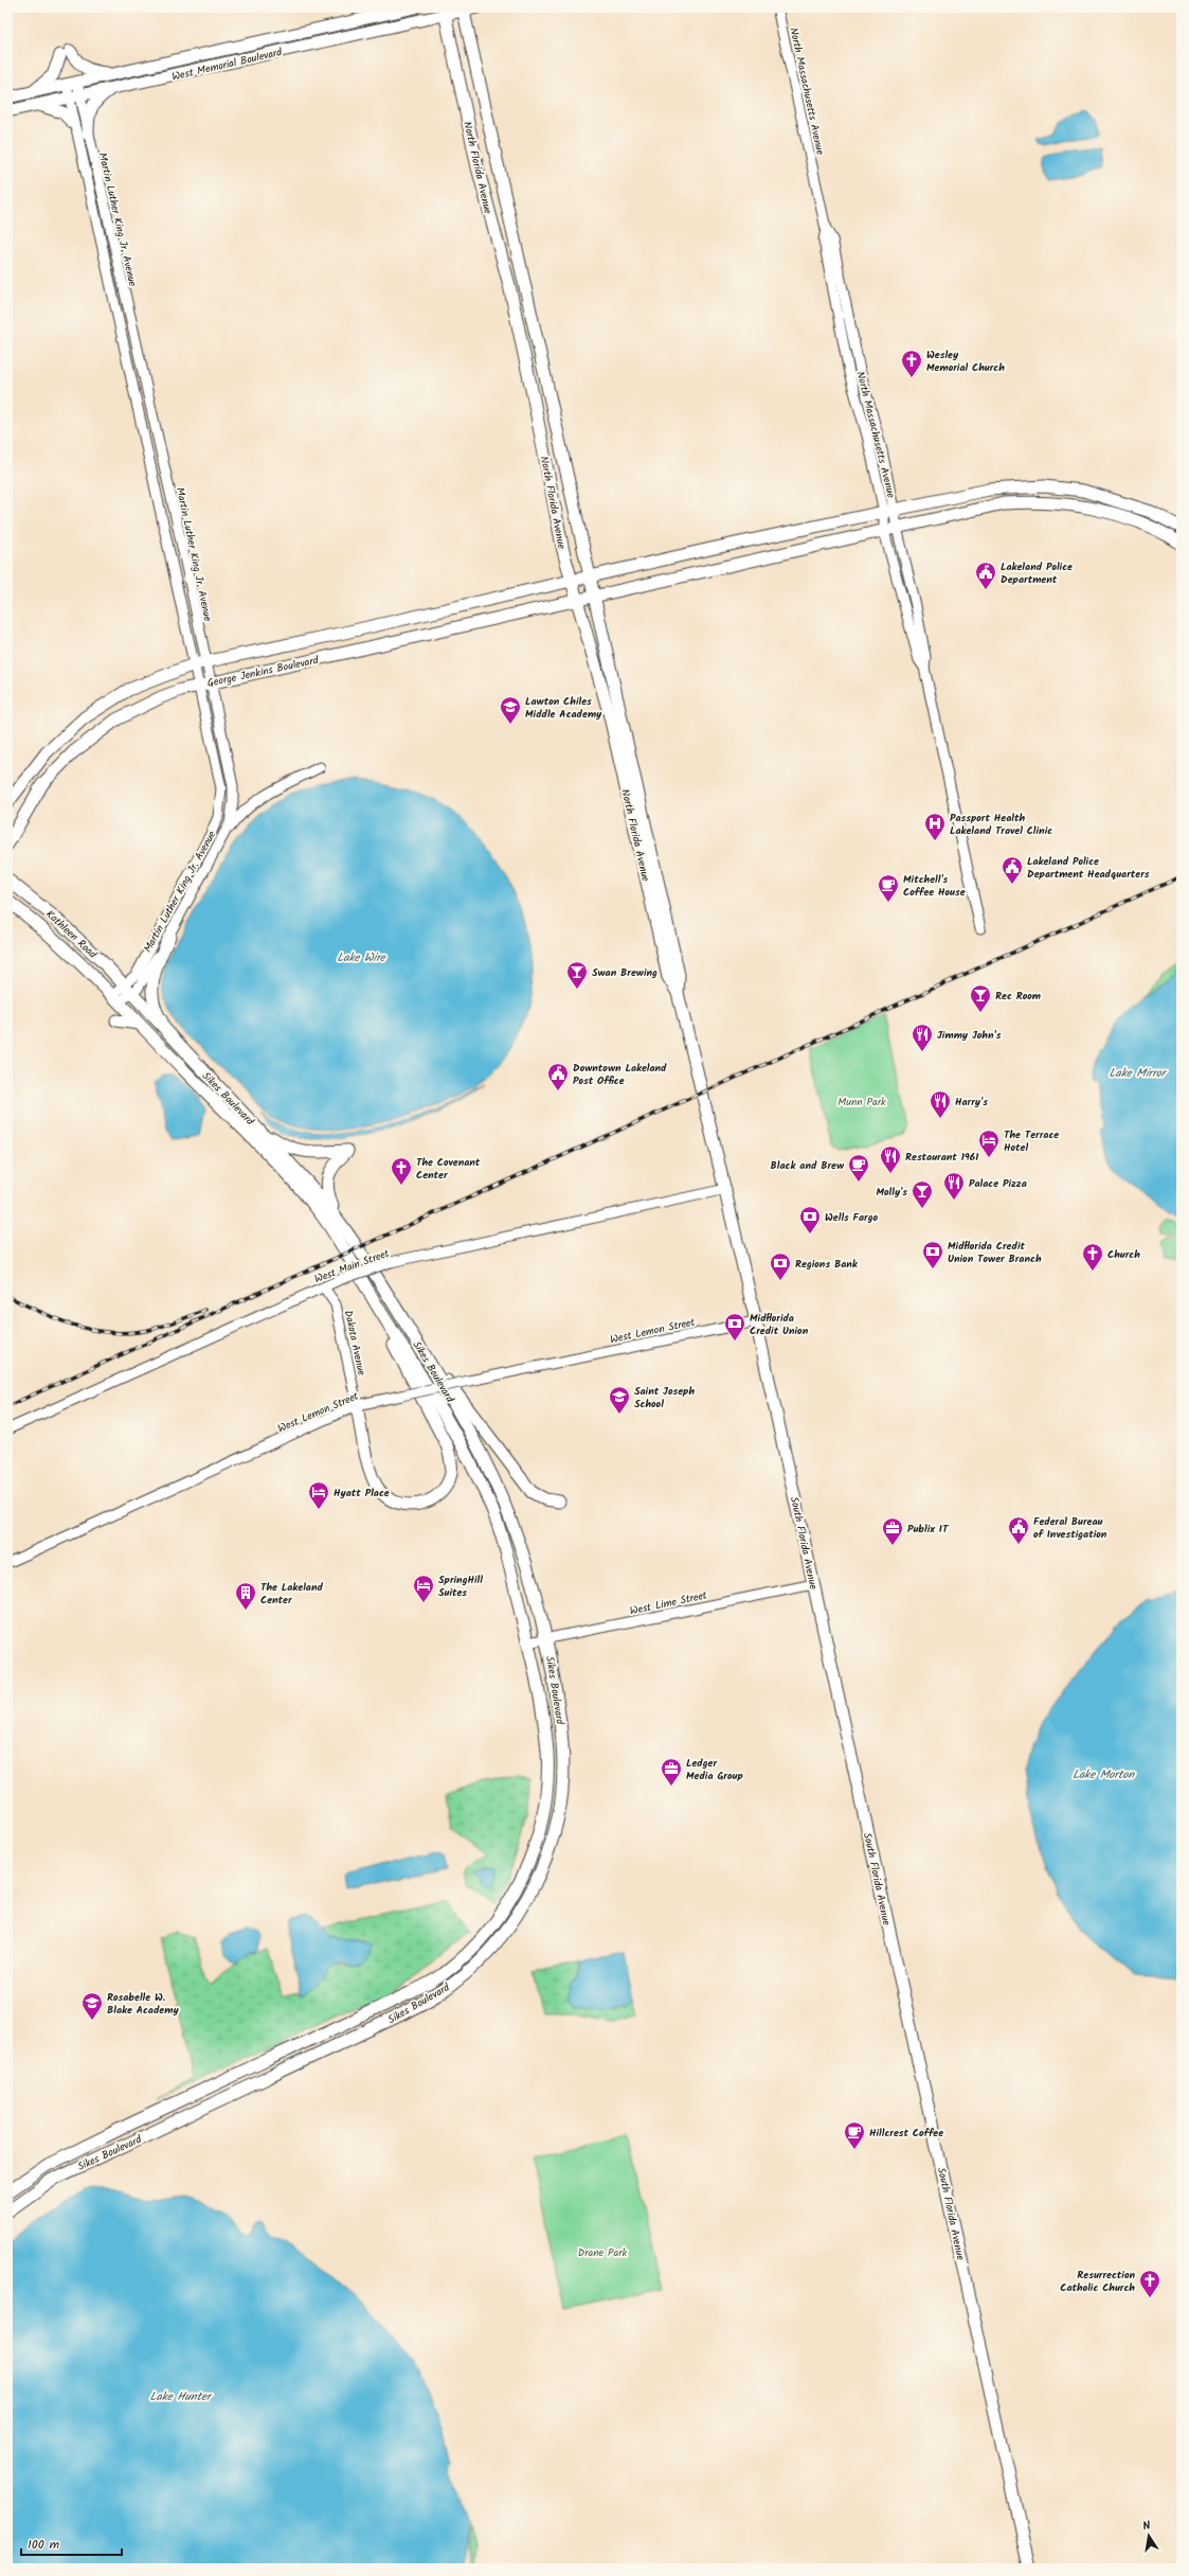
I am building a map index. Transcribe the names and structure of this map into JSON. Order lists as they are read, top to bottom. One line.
{"streets":{"main road":["West Memorial Boulevard","North Massachusetts Avenue","North Florida Avenue","Martin Luther King Jr. Avenue","George Jenkins Boulevard","Kathleen Road","Sikes Boulevard","West Main Street","West Lemon Street","Dakota Avenue","South Florida Avenue","West Lime Street"]},"crossings":[["West Memorial Boulevard","North Florida Avenue"],["West Memorial Boulevard","Martin Luther King Jr. Avenue"],["North Massachusetts Avenue","George Jenkins Boulevard"],["North Florida Avenue","George Jenkins Boulevard"],["North Florida Avenue","West Main Street"],["North Florida Avenue","South Florida Avenue"],["Martin Luther King Jr. Avenue","George Jenkins Boulevard"],["Martin Luther King Jr. Avenue","Kathleen Road"],["Martin Luther King Jr. Avenue","Sikes Boulevard"],["Kathleen Road","Sikes Boulevard"],["Sikes Boulevard","West Lime Street"],["West Main Street","Dakota Avenue"],["West Main Street","South Florida Avenue"],["West Lemon Street","Dakota Avenue"],["West Lemon Street","South Florida Avenue"],["South Florida Avenue","West Lime Street"]],"water":["Lake Wire","Lake Mirror","Lake Morton","Lake Hunter"],"parks":["Munn Park","Drane Park"],"places":{"church":["Wesley Memorial Church","The Covenant Center","Church","Resurrection Catholic Church"],"public building":["Lakeland Police Department","Lakeland Police Department Headquarters","Downtown Lakeland Post Office","Federal Bureau of Investigation"],"school or university":["Lawton Chiles Middle Academy","Saint Joseph School","Rosabelle W. Blake Academy"],"hospital":["Passport Health Lakeland Travel Clinic"],"cafe":["Mitchell's Coffee House","Black and Brew","Hillcrest Coffee"],"bar":["Swan Brewing","Rec Room","Molly's"],"restaurant":["Jimmy John's","Harry's","Restaurant 1961","Palace Pizza"],"hotel":["The Terrace Hotel","Hyatt Place","SpringHill Suites"],"bank":["Wells Fargo","Midflorida Credit Union Tower Branch","Regions Bank","Midflorida Credit Union"],"office":["Publix IT","Ledger Media Group"],"building":["The Lakeland Center"]},"scale_bar":"100 m","north":"top"}
